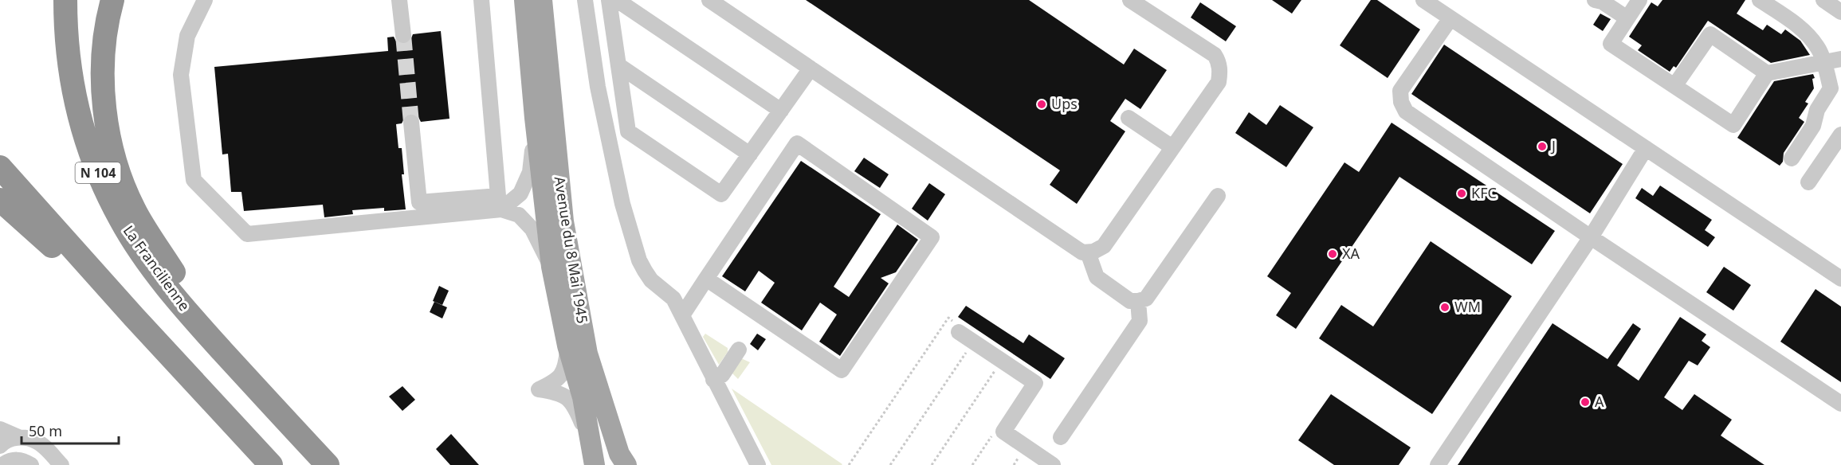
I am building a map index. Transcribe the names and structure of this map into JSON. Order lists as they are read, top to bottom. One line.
{"streets":{"highway":["N 104","La Francilienne"],"main road":["Avenue du 8 Mai 1945"]},"places":["Ups","J","KFC","XA","WM","A"],"scale_bar":"50 m"}
